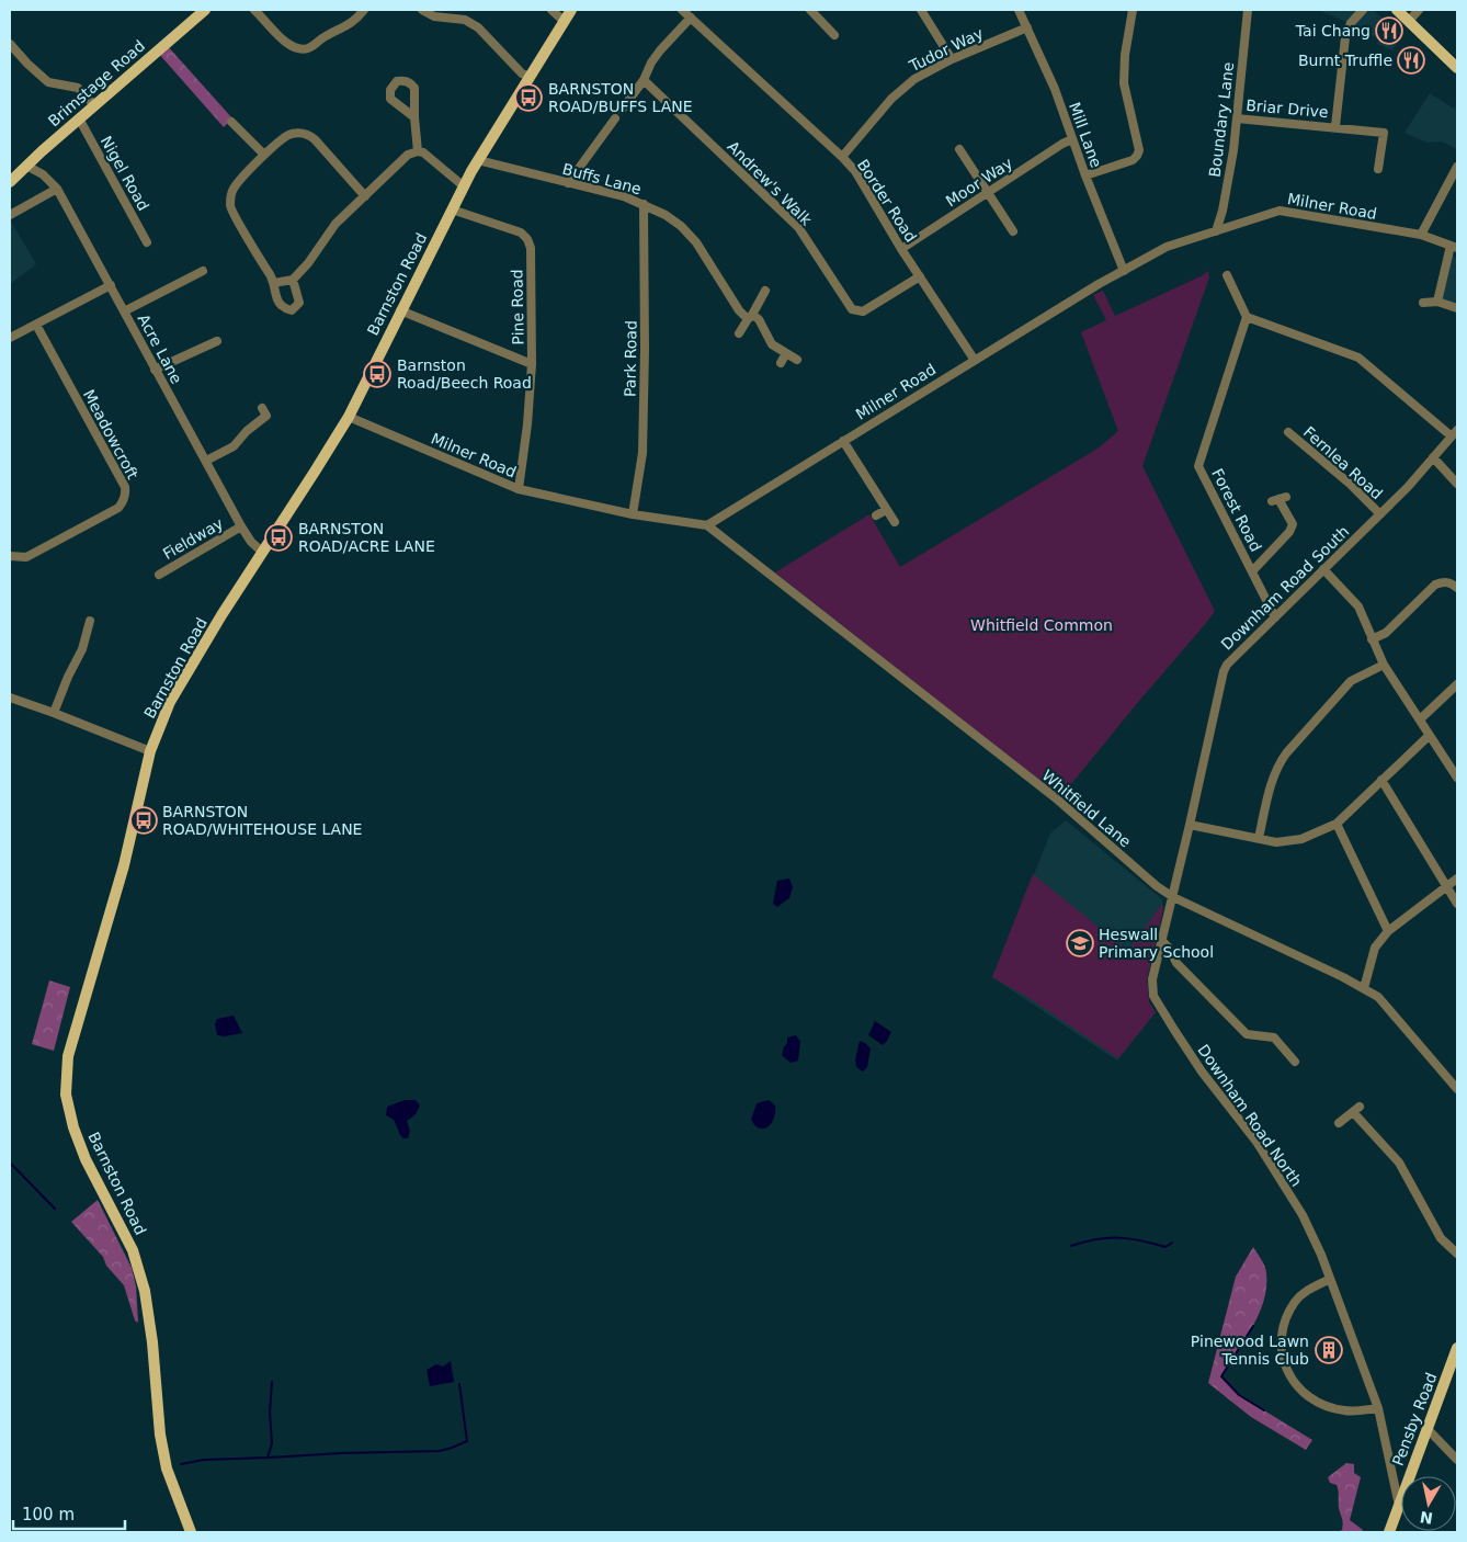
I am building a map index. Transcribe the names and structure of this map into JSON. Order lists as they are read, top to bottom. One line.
{"streets":{"main road":["Brimstage Road","Barnston Road","Pensby Road"],"street":["Tudor Way","Briar Drive","Boundary Lane","Mill Lane","Nigel Road","Buffs Lane","Moor Way","Andrew's Walk","Border Road","Milner Road","Pine Road","Acre Lane","Park Road","Meadowcroft","Fernlea Road","Forest Road","Fieldway","Downham Road South","Whitfield Lane","Downham Road North"]},"crossings":[["Tudor Way","Mill Lane"],["Tudor Way","Border Road"],["Brimstage Road","Nigel Road"],["Brimstage Road","Acre Lane"],["Briar Drive","Boundary Lane"],["Boundary Lane","Milner Road"],["Mill Lane","Moor Way"],["Mill Lane","Milner Road"],["Buffs Lane","Barnston Road"],["Buffs Lane","Park Road"],["Moor Way","Border Road"],["Andrew's Walk","Border Road"],["Border Road","Milner Road"],["Milner Road","Barnston Road"],["Milner Road","Pine Road"],["Milner Road","Park Road"],["Milner Road","Whitfield Lane"],["Barnston Road","Pine Road"],["Barnston Road","Acre Lane"],["Acre Lane","Fieldway"],["Fernlea Road","Downham Road South"],["Forest Road","Downham Road South"],["Downham Road South","Whitfield Lane"],["Downham Road South","Downham Road North"],["Whitfield Lane","Downham Road North"],["Downham Road North","Pensby Road"]],"parks":["Whitfield Common"],"places":{"restaurant":["Tai Chang","Burnt Truffle"],"bus stop":["BARNSTON ROAD/BUFFS LANE","Barnston Road/Beech Road","BARNSTON ROAD/ACRE LANE","BARNSTON ROAD/WHITEHOUSE LANE"],"school or university":["Heswall Primary School"],"building":["Pinewood Lawn Tennis Club"]},"scale_bar":"100 m","north":"bottom"}
